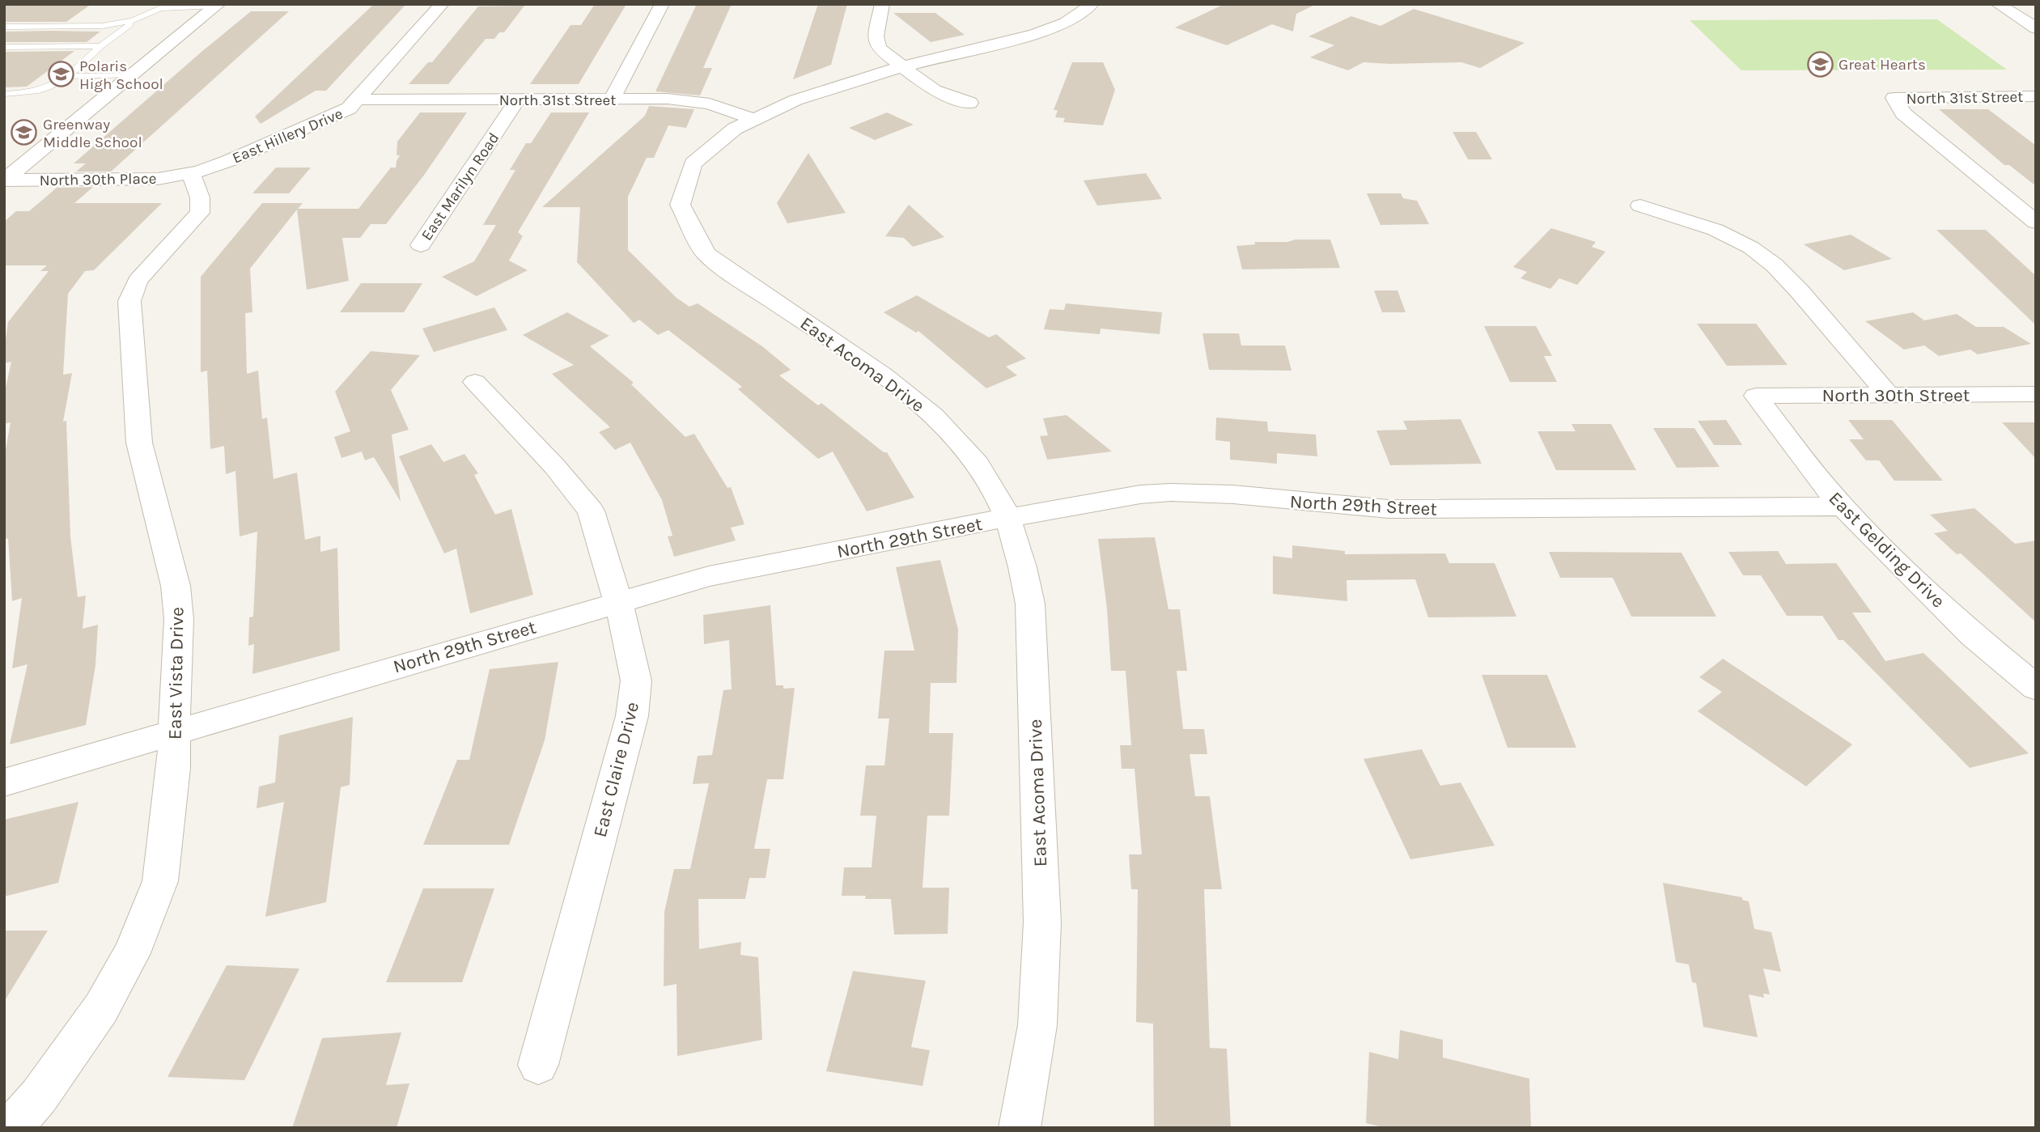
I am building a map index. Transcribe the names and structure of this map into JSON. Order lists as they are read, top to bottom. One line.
{"streets":{"street":["North 31st Street","East Hillery Drive","North 30th Place","East Marilyn Road","East Acoma Drive","North 30th Street","North 29th Street","East Gelding Drive","East Vista Drive","East Claire Drive"]},"crossings":[["North 31st Street","East Hillery Drive"],["North 31st Street","East Marilyn Road"],["North 31st Street","East Acoma Drive"],["East Hillery Drive","North 30th Place"],["East Hillery Drive","East Vista Drive"],["North 30th Place","East Vista Drive"],["East Acoma Drive","North 29th Street"],["North 30th Street","East Gelding Drive"],["North 29th Street","East Gelding Drive"],["North 29th Street","East Vista Drive"],["North 29th Street","East Claire Drive"]],"places":{"school or university":["Great Hearts","Polaris High School","Greenway Middle School"]}}
